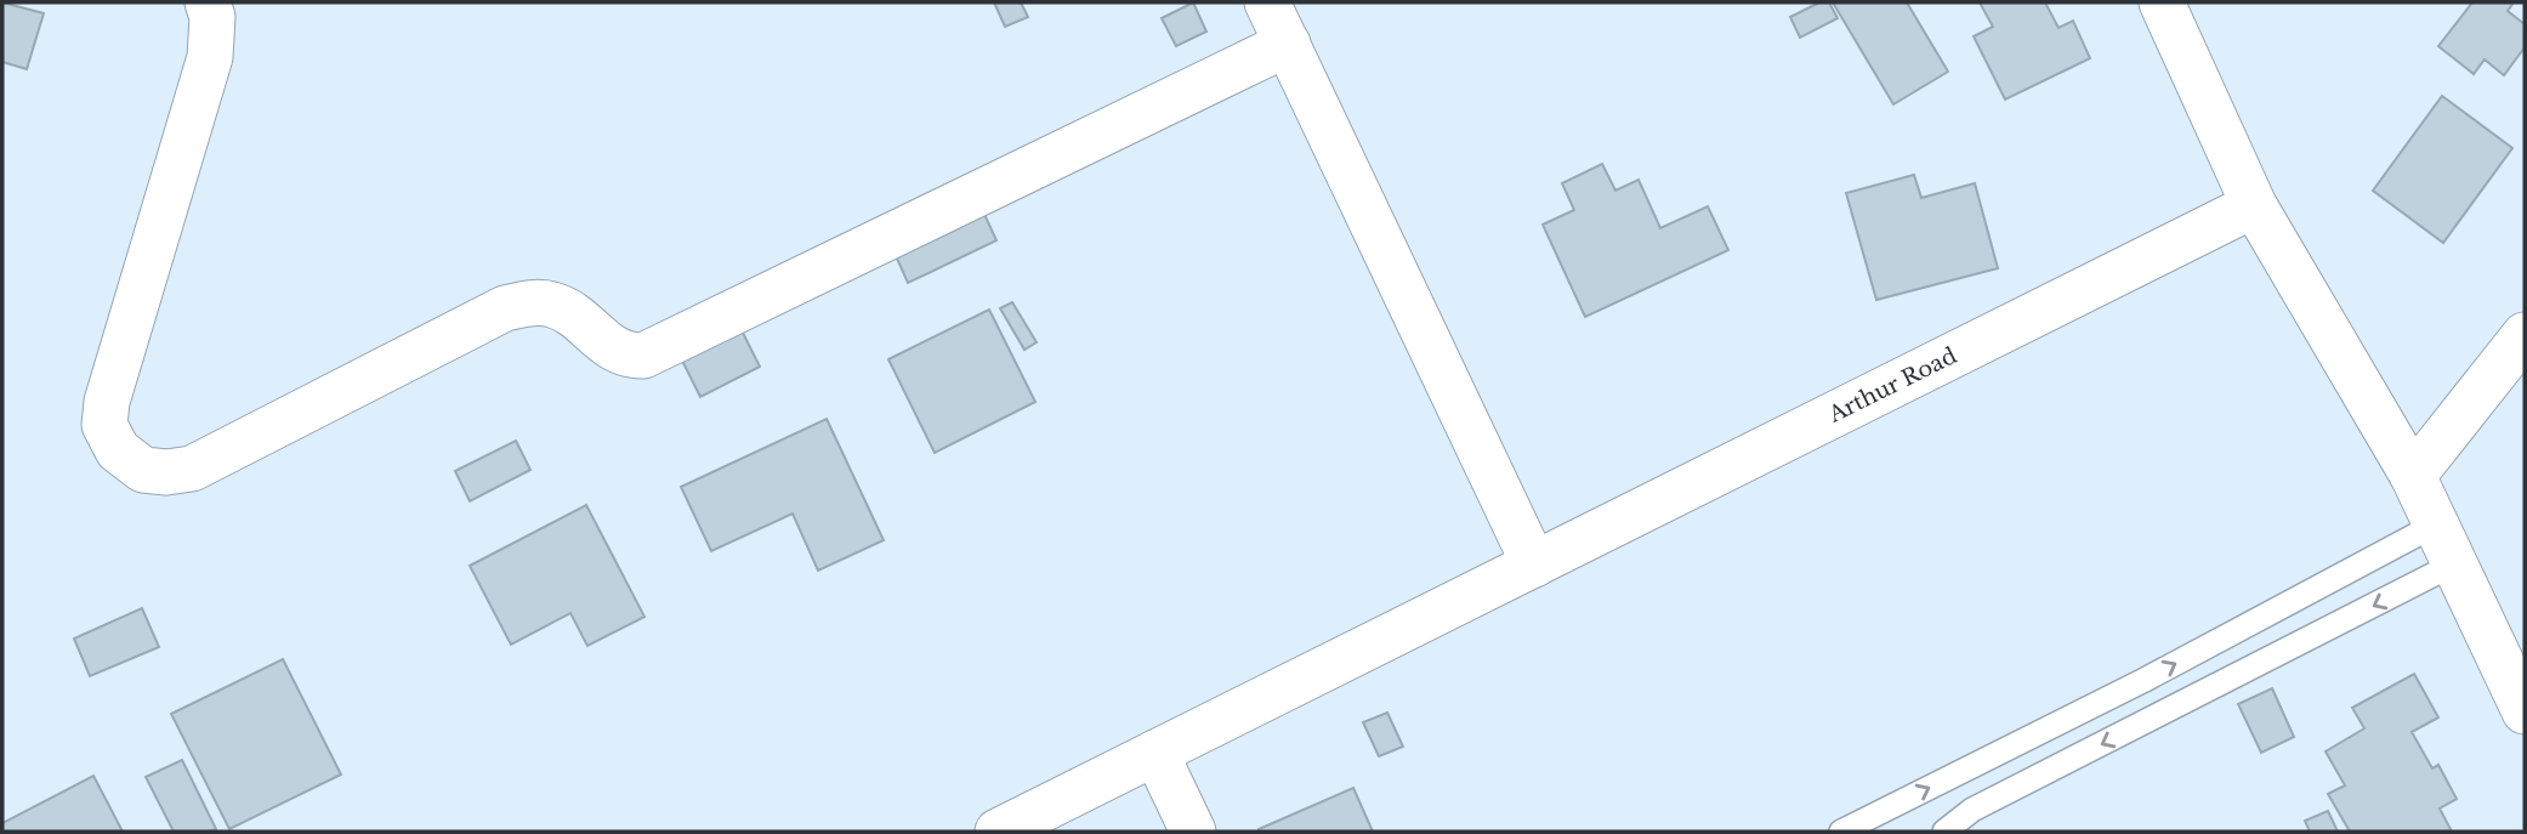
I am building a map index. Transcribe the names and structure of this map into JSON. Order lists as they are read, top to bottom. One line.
{"streets":{"street":["Arthur Road"]}}
